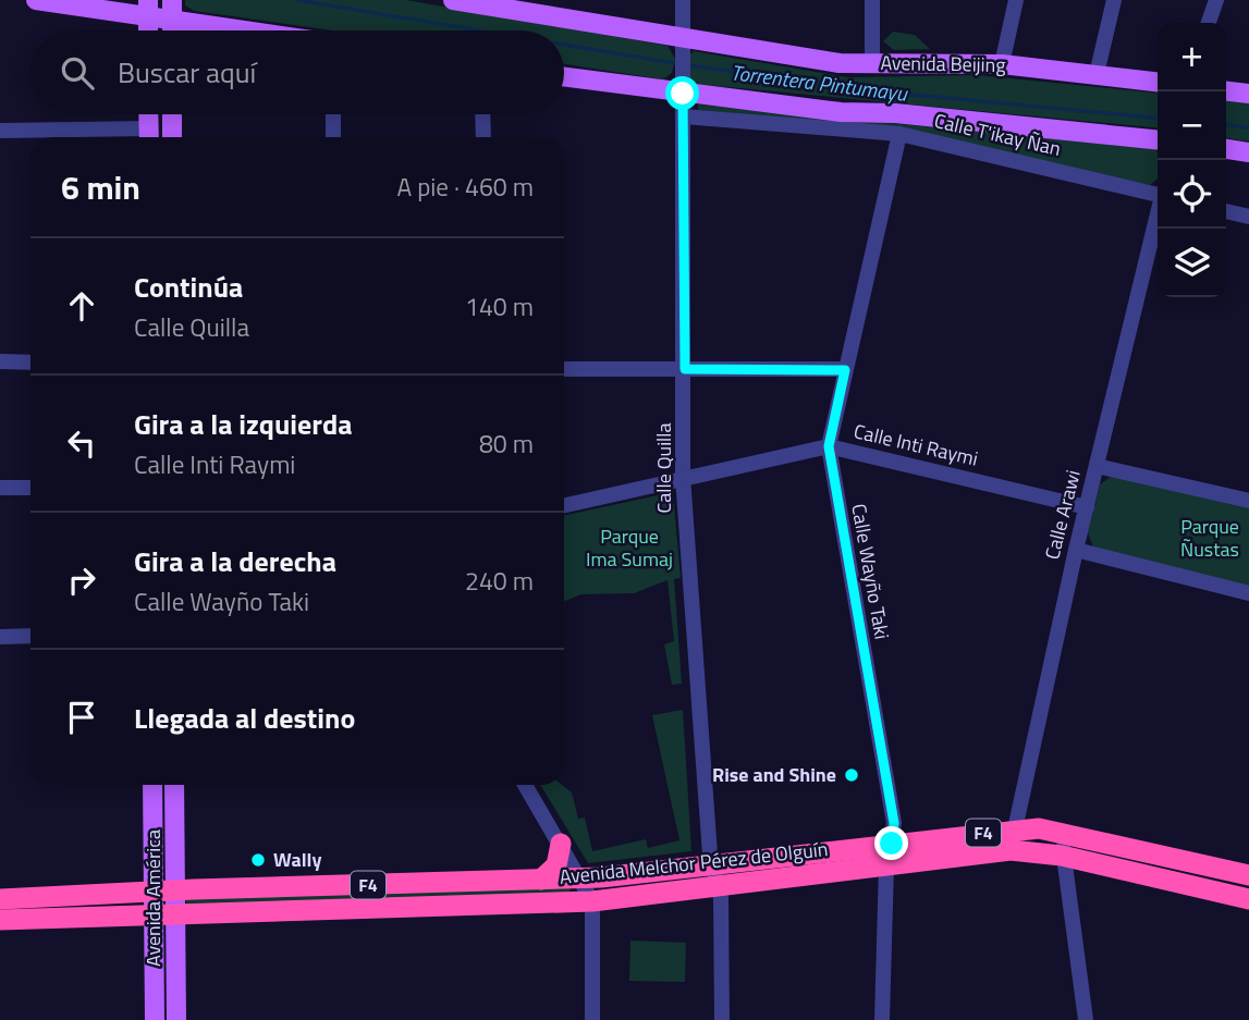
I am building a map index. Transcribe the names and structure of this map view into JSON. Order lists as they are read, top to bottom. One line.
{"streets":{"highway":["F4","Avenida Melchor Pérez de Olguín"],"main road":["Avenida Beijing","Avenida América"],"street":["Calle T'ikay Ñan","Calle Inti Raymi","Calle Quilla","Calle Arawi","Calle Wayño Taki"]},"crossings":[["Avenida Beijing","Calle Quilla"],["Calle T'ikay Ñan","Calle Quilla"],["Calle T'ikay Ñan","Calle Wayño Taki"],["Calle Inti Raymi","Calle Quilla"],["Calle Inti Raymi","Calle Arawi"],["Calle Inti Raymi","Calle Wayño Taki"],["Calle Quilla","Avenida Melchor Pérez de Olguín"],["Calle Arawi","Avenida Melchor Pérez de Olguín"],["Calle Wayño Taki","Avenida Melchor Pérez de Olguín"],["Avenida Melchor Pérez de Olguín","Avenida América"]],"water":["Torrentera Pintumayu"],"parks":["Parque Ñustas","Parque Ima Sumaj"],"places":["Rise and Shine","Wally"],"page":{"map_buttons":["+","−"],"search":"Buscar aquí","heading":["6 min","A pie · 460 m"],"list":[["Continúa","Calle Quilla","140 m"],["Gira a la izquierda","Calle Inti Raymi","80 m"],["Gira a la derecha","Calle Wayño Taki","240 m"],"Llegada al destino"]}}
